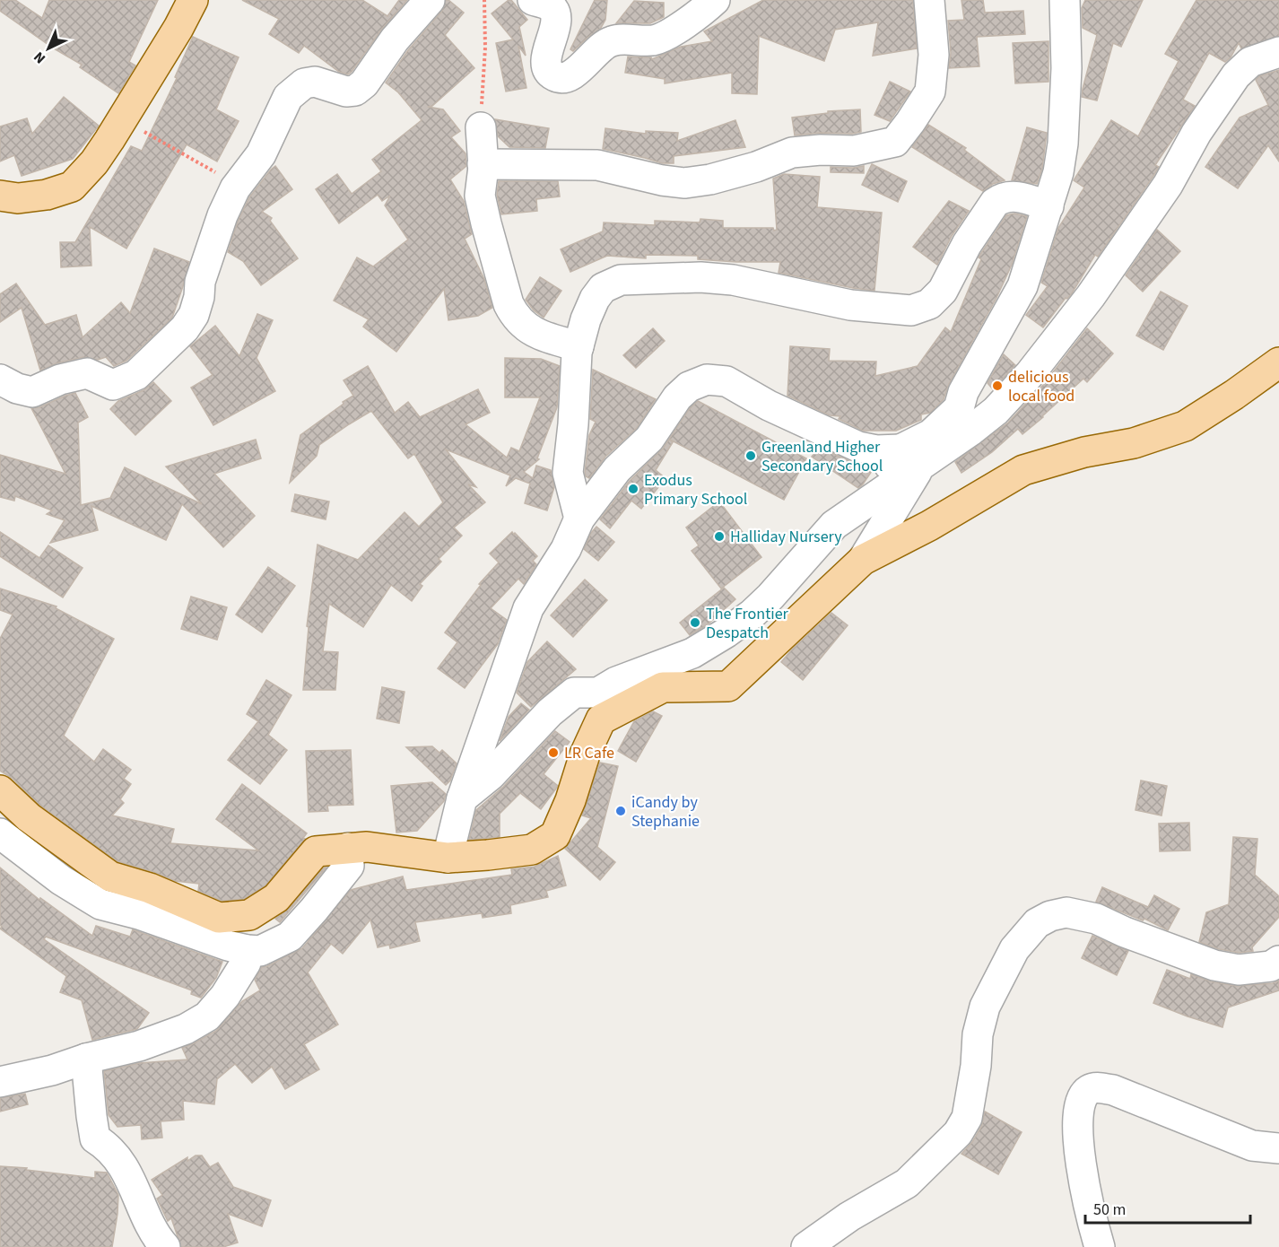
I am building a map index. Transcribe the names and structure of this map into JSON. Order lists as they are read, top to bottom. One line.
{"places":["delicious local food","Greenland Higher Secondary School","Exodus Primary School","Halliday Nursery","The Frontier Despatch","LR Cafe","iCandy by Stephanie"],"scale_bar":"50 m","north":"bottom left"}
